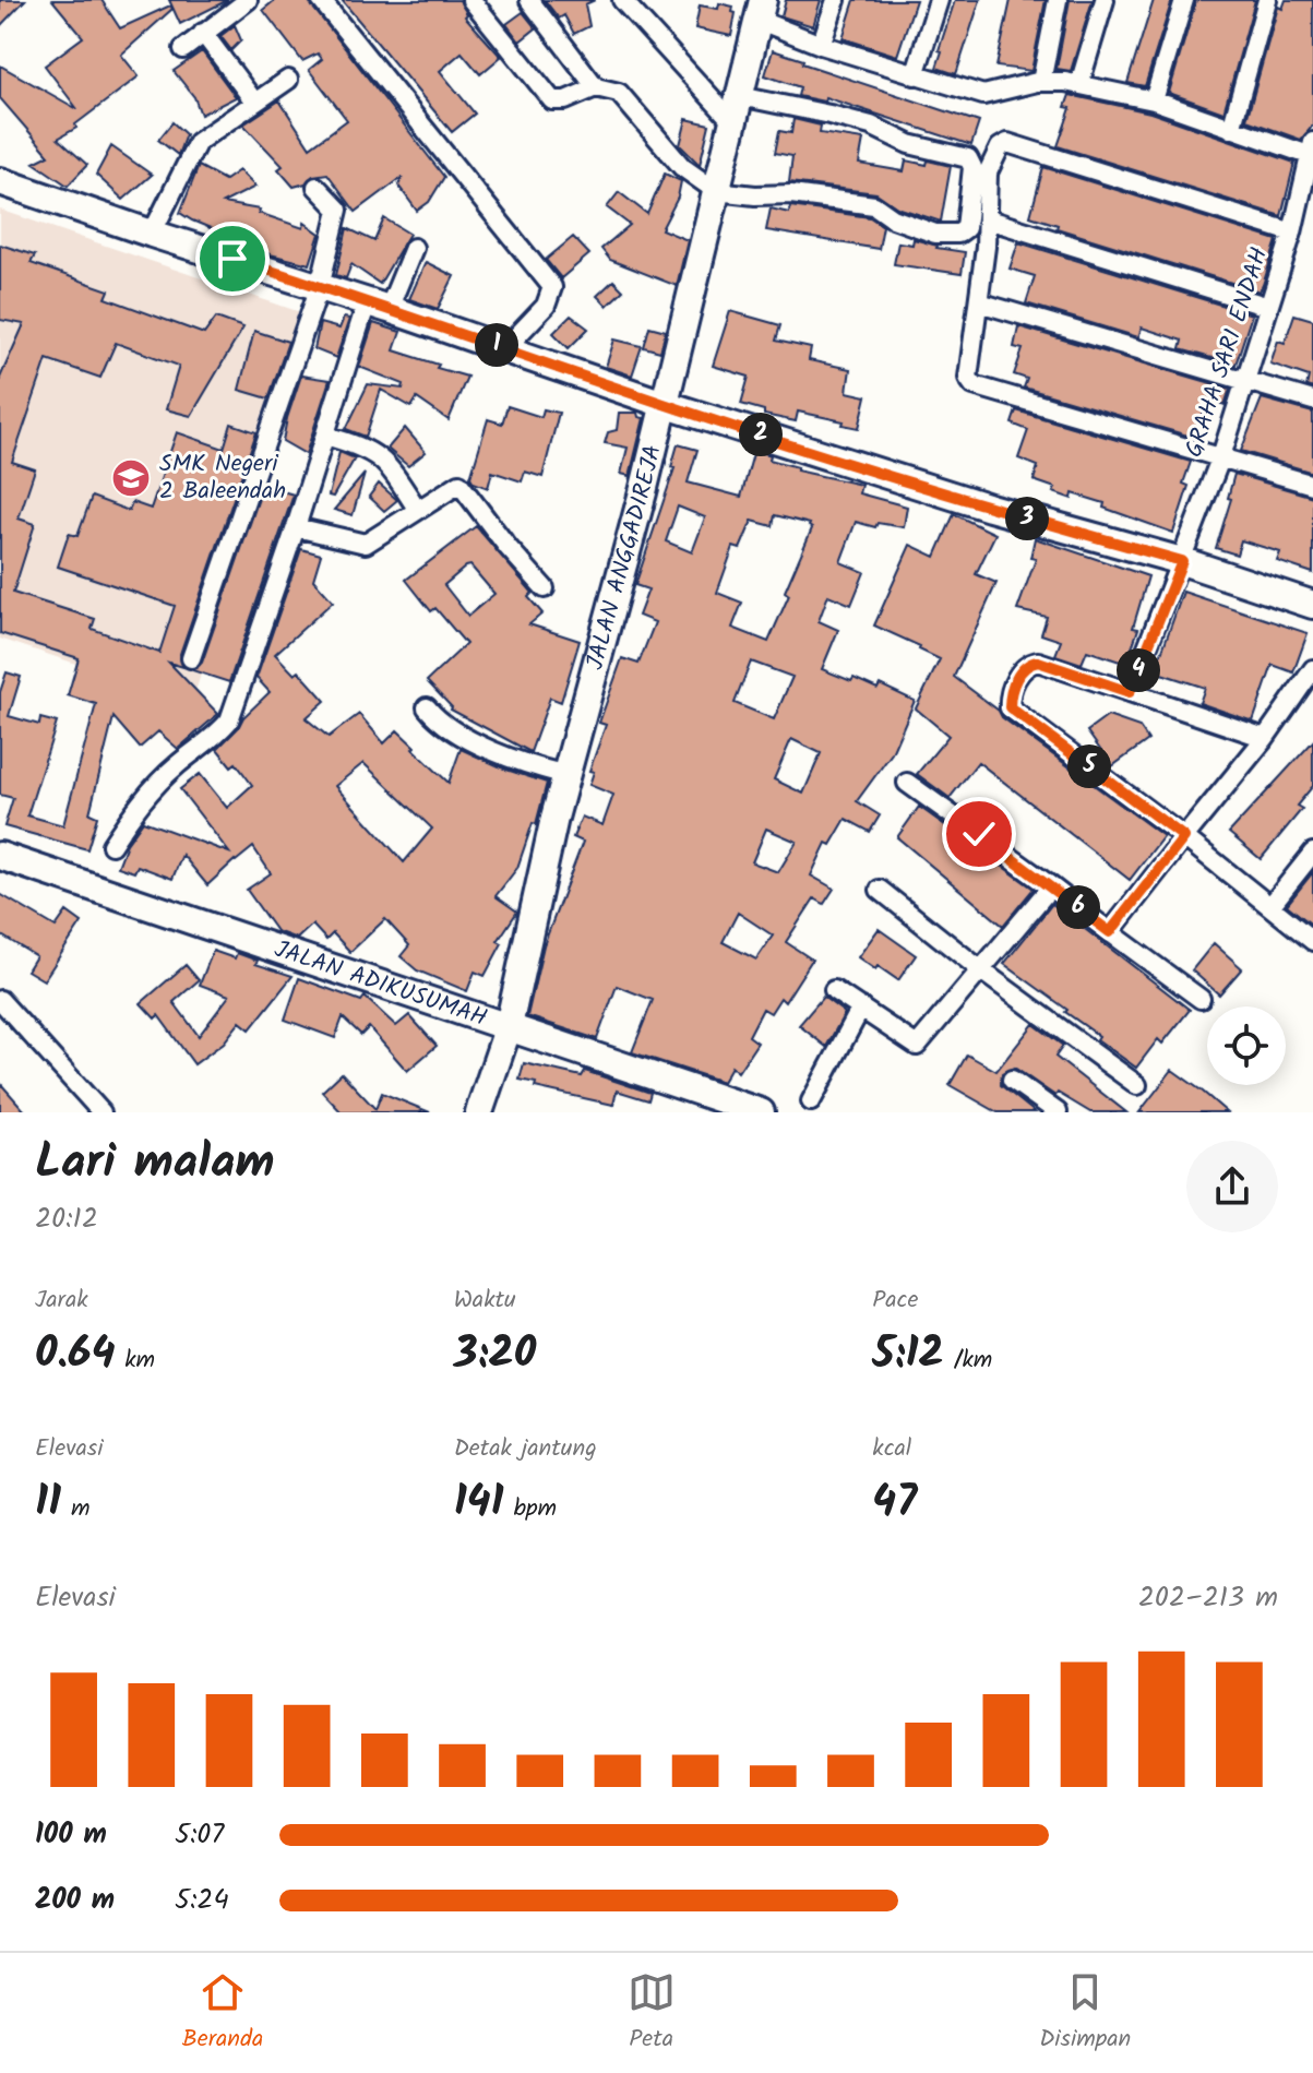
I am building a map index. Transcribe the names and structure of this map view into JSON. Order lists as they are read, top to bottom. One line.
{"streets":{"main road":["JALAN ANGGADIREJA","JALAN ADIKUSUMAH"],"street":["GRAHA SARI ENDAH"]},"crossings":[["JALAN ANGGADIREJA","JALAN ADIKUSUMAH"]],"places":{"school or university":["SMK Negeri 2 Baleendah"]},"page":{"pins":["1","2","3","4","5","6"],"heading":["Lari malam","20:12"],"stats":[["Jarak","0.64 km"],["Waktu","3:20"],["Pace","5:12 /km"],["Elevasi","11 m"],["Detak jantung","141 bpm"],["kcal","47"]],"chart":["Elevasi","202–213 m"],"list":[{"name":"100 m","note":"5:07"},{"name":"200 m","note":"5:24"}],"tabs":["Beranda","Peta","Disimpan"]}}
